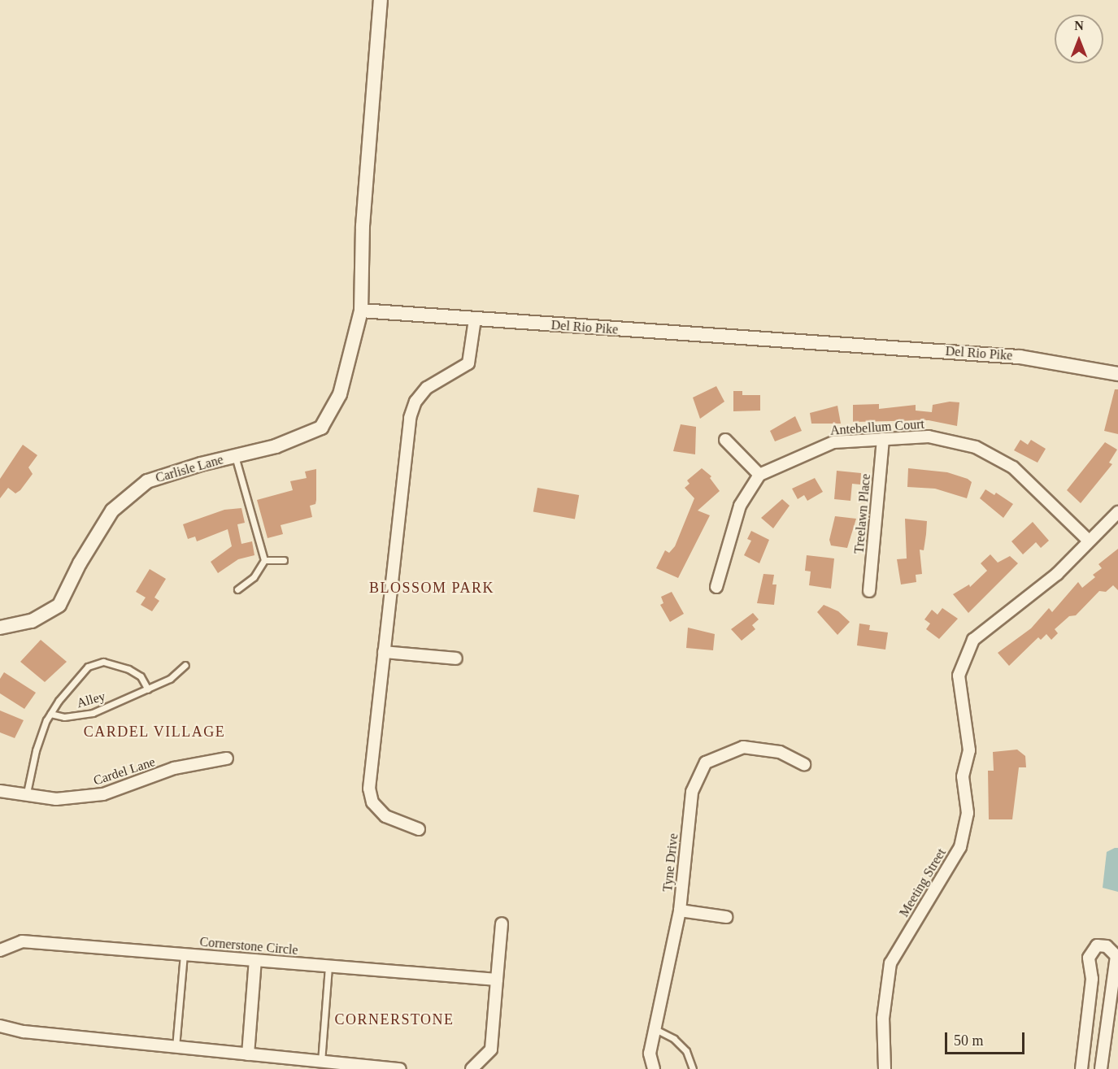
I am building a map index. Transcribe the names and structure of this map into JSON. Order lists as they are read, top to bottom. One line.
{"streets":{"street":["Del Rio Pike","Antebellum Court","Carlisle Lane","Treelawn Place","Cardel Lane","Tyne Drive","Meeting Street","Cornerstone Circle"],"lane":["Alley"]},"crossings":[["Del Rio Pike","Carlisle Lane"],["Antebellum Court","Treelawn Place"],["Antebellum Court","Meeting Street"]],"districts":["BLOSSOM PARK","CARDEL VILLAGE","CORNERSTONE"],"scale_bar":"50 m","north":"top"}
